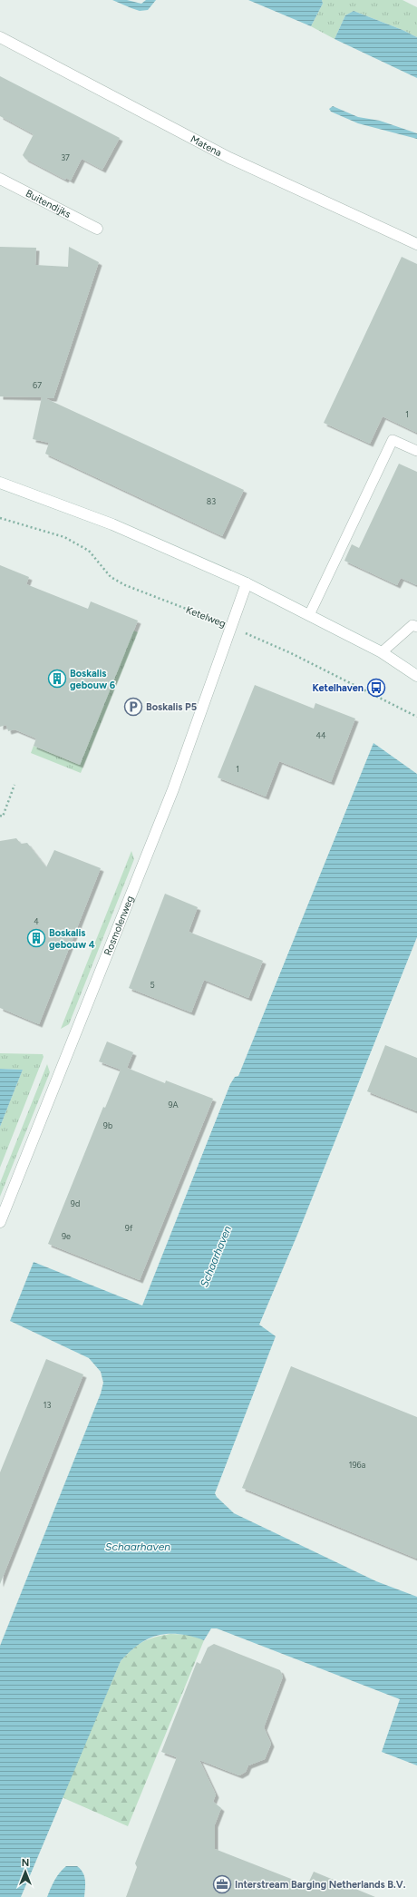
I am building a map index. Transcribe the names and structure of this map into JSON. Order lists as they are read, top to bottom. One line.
{"streets":{"street":["Matena","Buitendijks","Rosmolenweg"],"path":["Ketelweg"]},"crossings":[["Ketelweg","Rosmolenweg"]],"water":["Schaarhaven"],"places":{"building":["Boskalis gebouw 6","Boskalis gebouw 4"],"bus stop":["Ketelhaven"],"parking":["Boskalis P5"],"office":["Interstream Barging Netherlands B.V."]},"house_numbers":["37","67","1","83","44","1","4","5","9A","9b","9d","9f","9e","13","196a"],"north":"top"}
